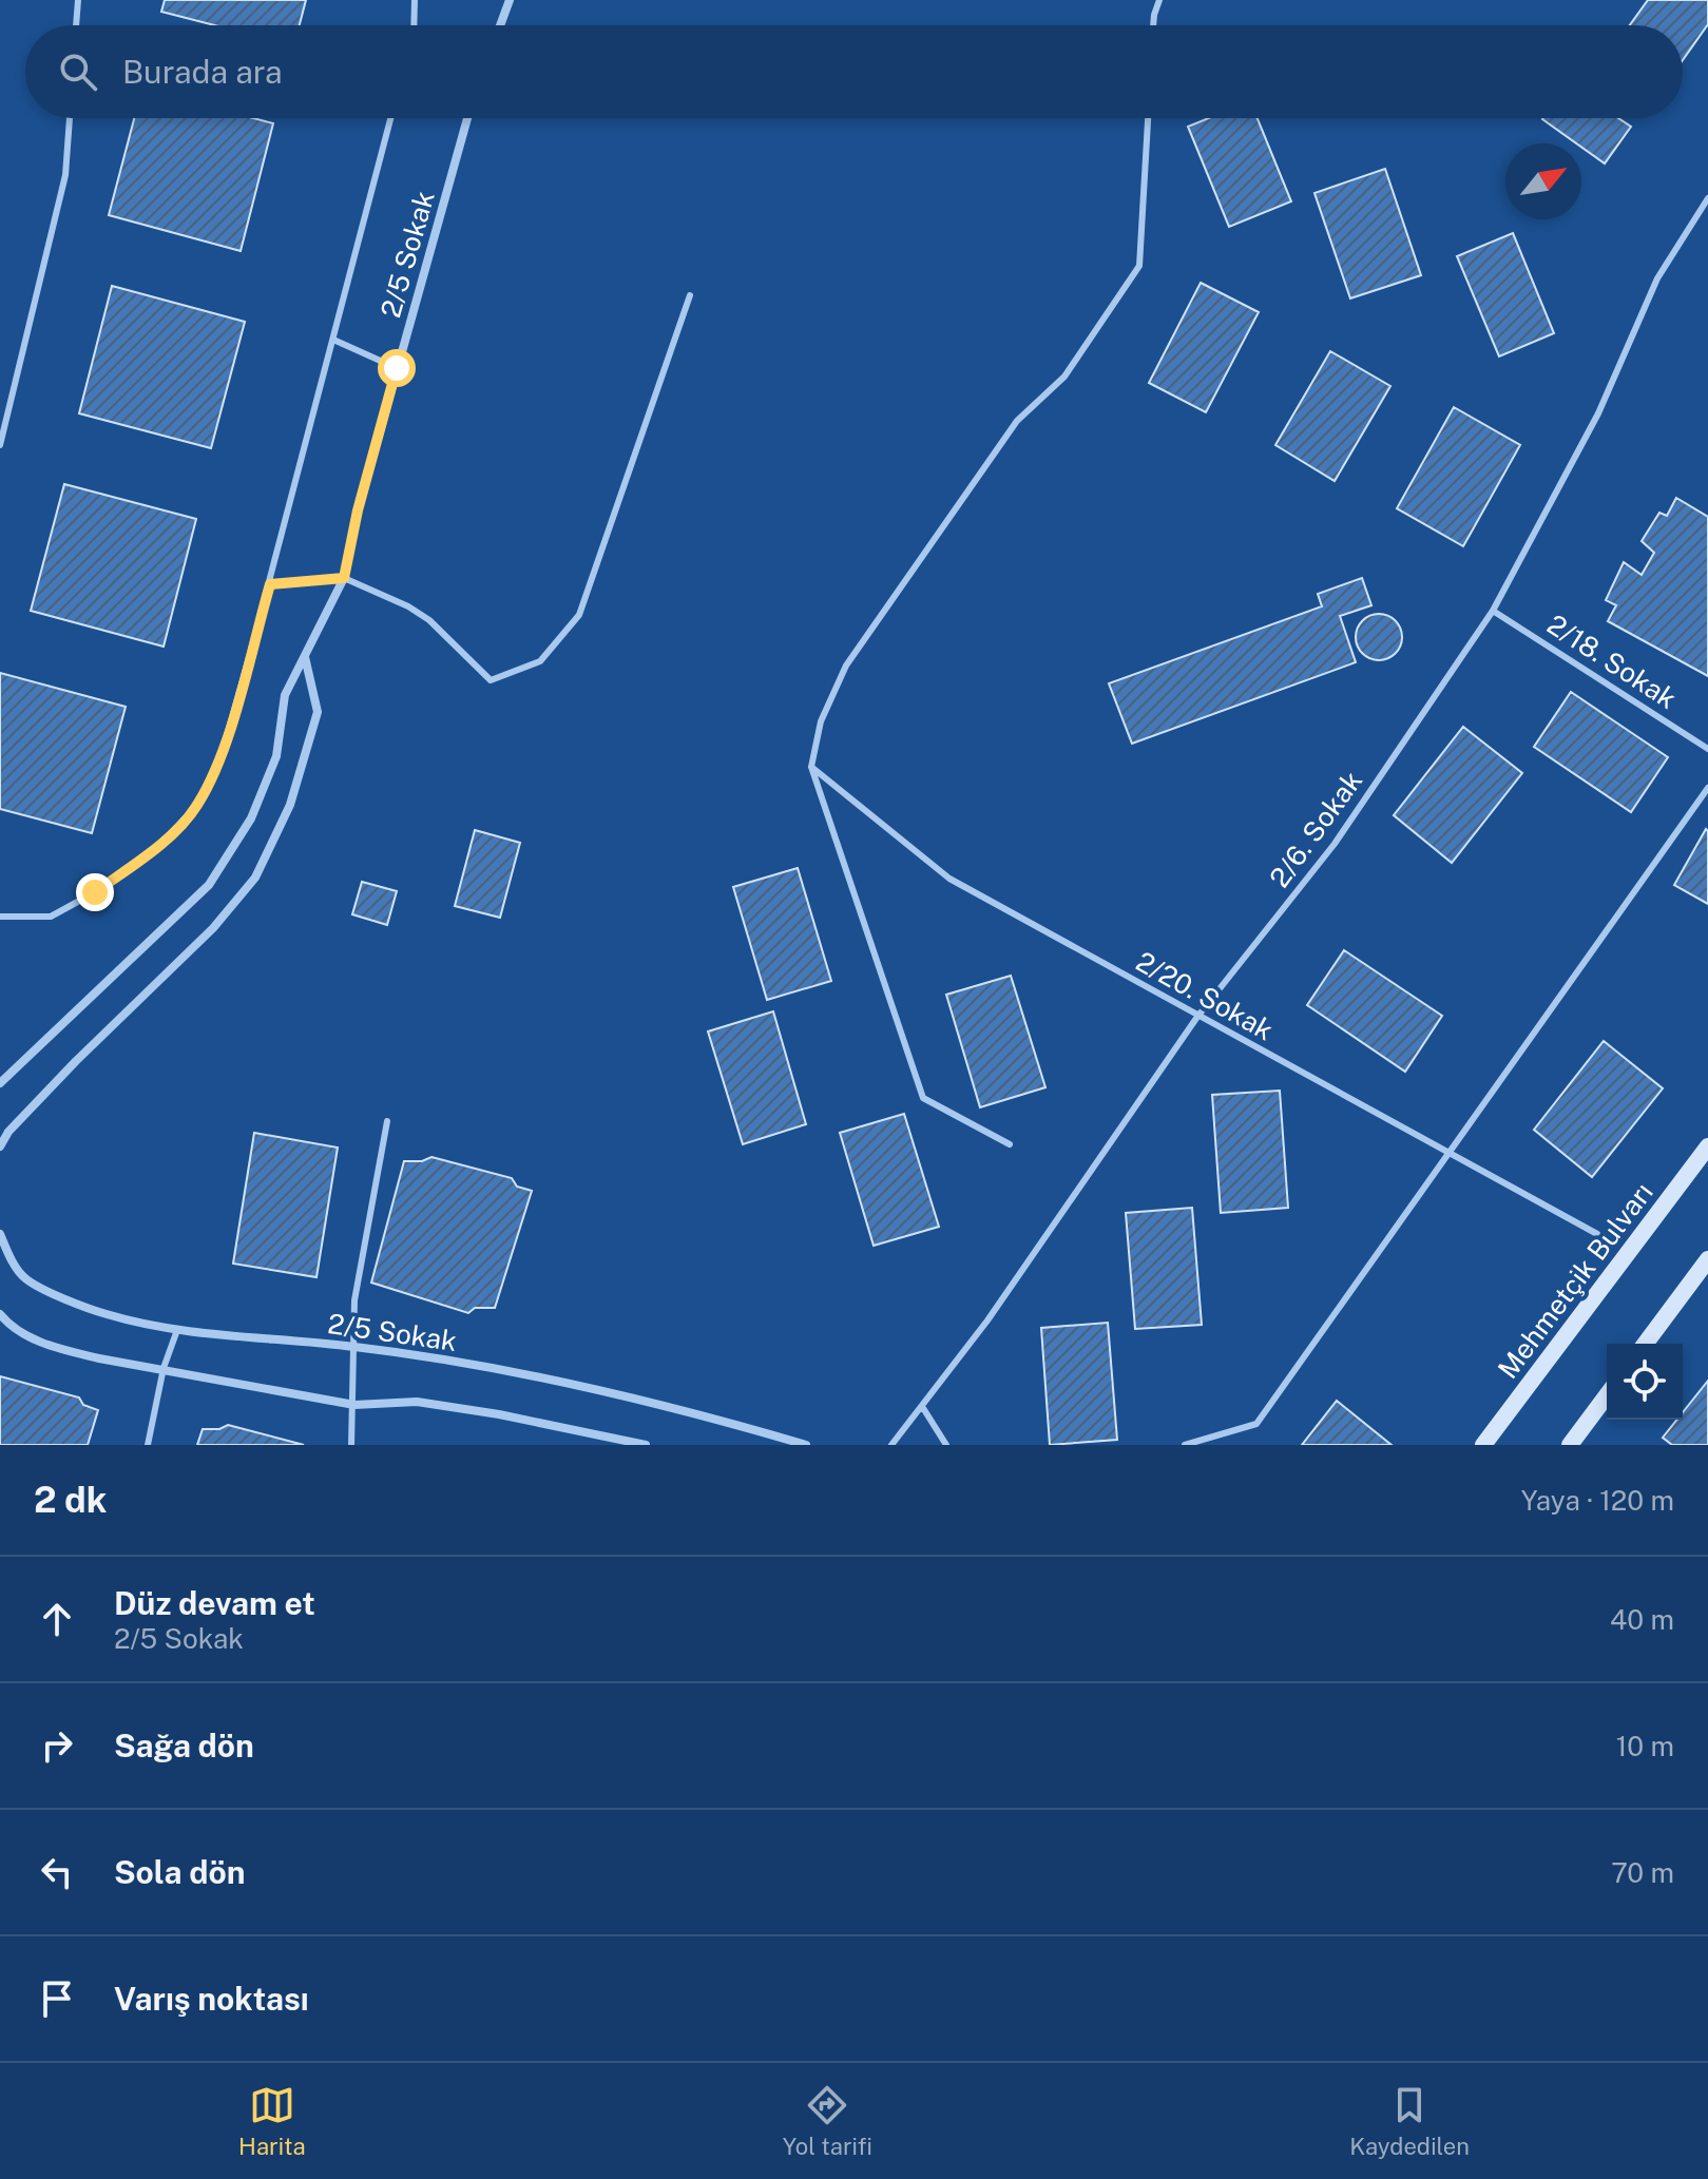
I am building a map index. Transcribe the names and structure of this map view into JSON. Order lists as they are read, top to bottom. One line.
{"streets":{"main road":["Mehmetçik Bulvarı"],"street":["2/5 Sokak"],"lane":["2/18. Sokak","2/6. Sokak","2/20. Sokak"]},"crossings":[["2/18. Sokak","2/6. Sokak"],["2/6. Sokak","2/20. Sokak"]],"north":"top right","page":{"search":"Burada ara","heading":["2 dk","Yaya · 120 m"],"list":[["Düz devam et","2/5 Sokak","40 m"],["Sağa dön","10 m"],["Sola dön","70 m"],"Varış noktası"],"nav":["Harita","Yol tarifi","Kaydedilen"]}}
